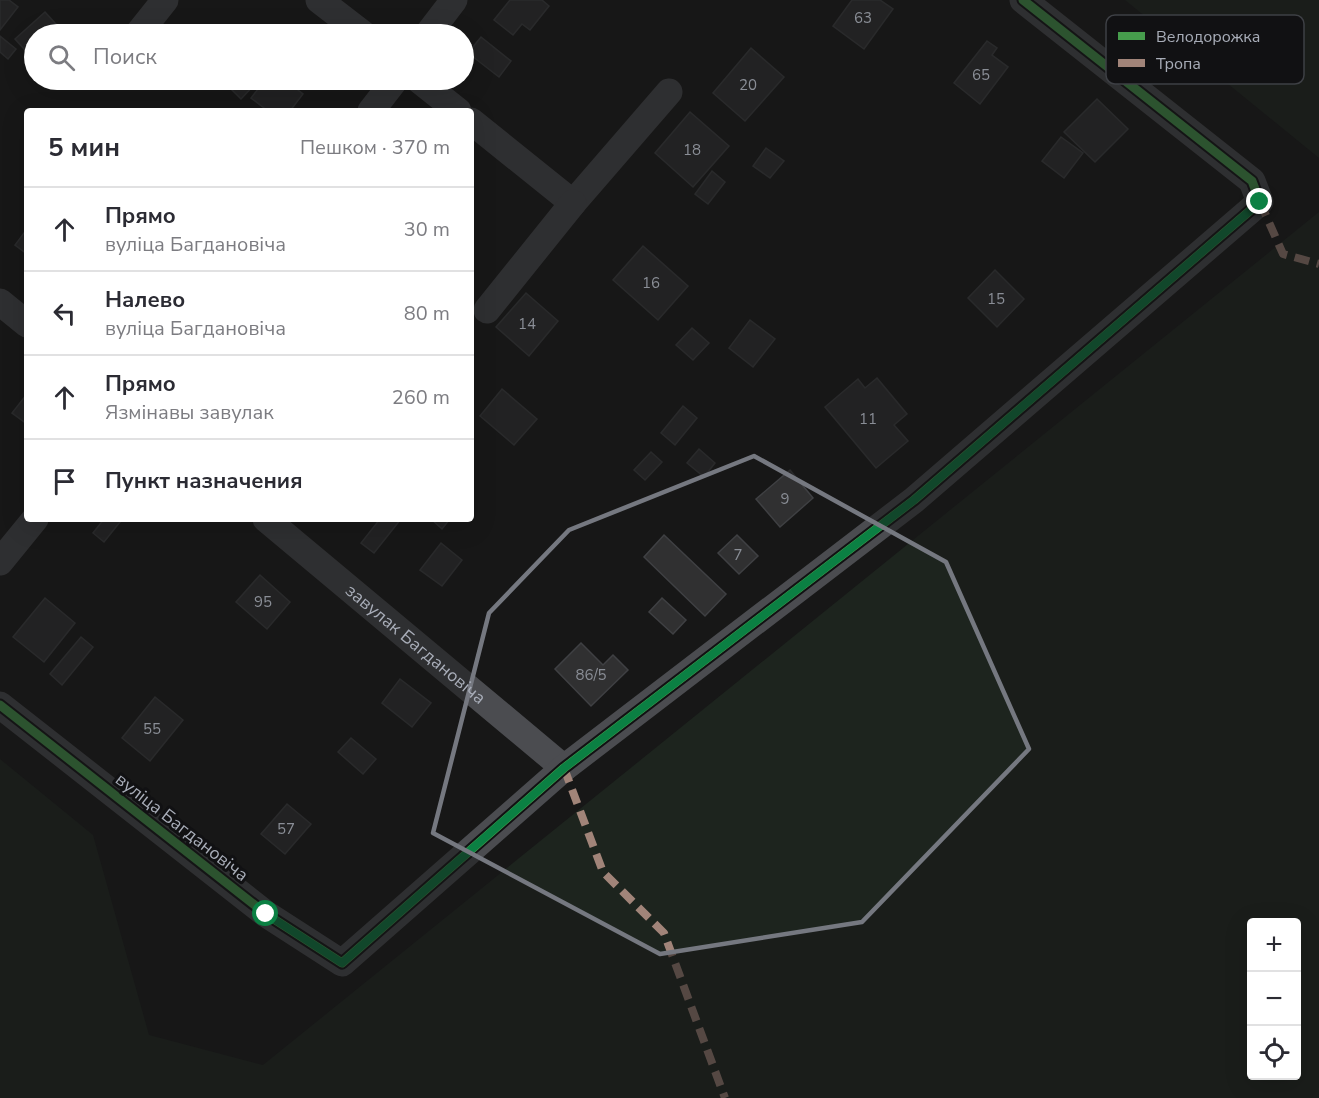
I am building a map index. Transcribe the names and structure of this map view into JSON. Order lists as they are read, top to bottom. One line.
{"streets":{"street":["завулак Багдановіча","вуліца Багдановіча"]},"crossings":[["завулак Багдановіча","вуліца Багдановіча"]],"house_numbers":["63","65","20","18","16","15","14","11","9","7","95","86/5","55","57"],"legend":["Велодорожка","Тропа"],"page":{"search":"Поиск","heading":["5 мин","Пешком · 370 m"],"list":[["Прямо","вуліца Багдановіча","30 m"],["Налево","вуліца Багдановіча","80 m"],["Прямо","Язмінавы завулак","260 m"],"Пункт назначения"],"map_buttons":["+","−"]}}
